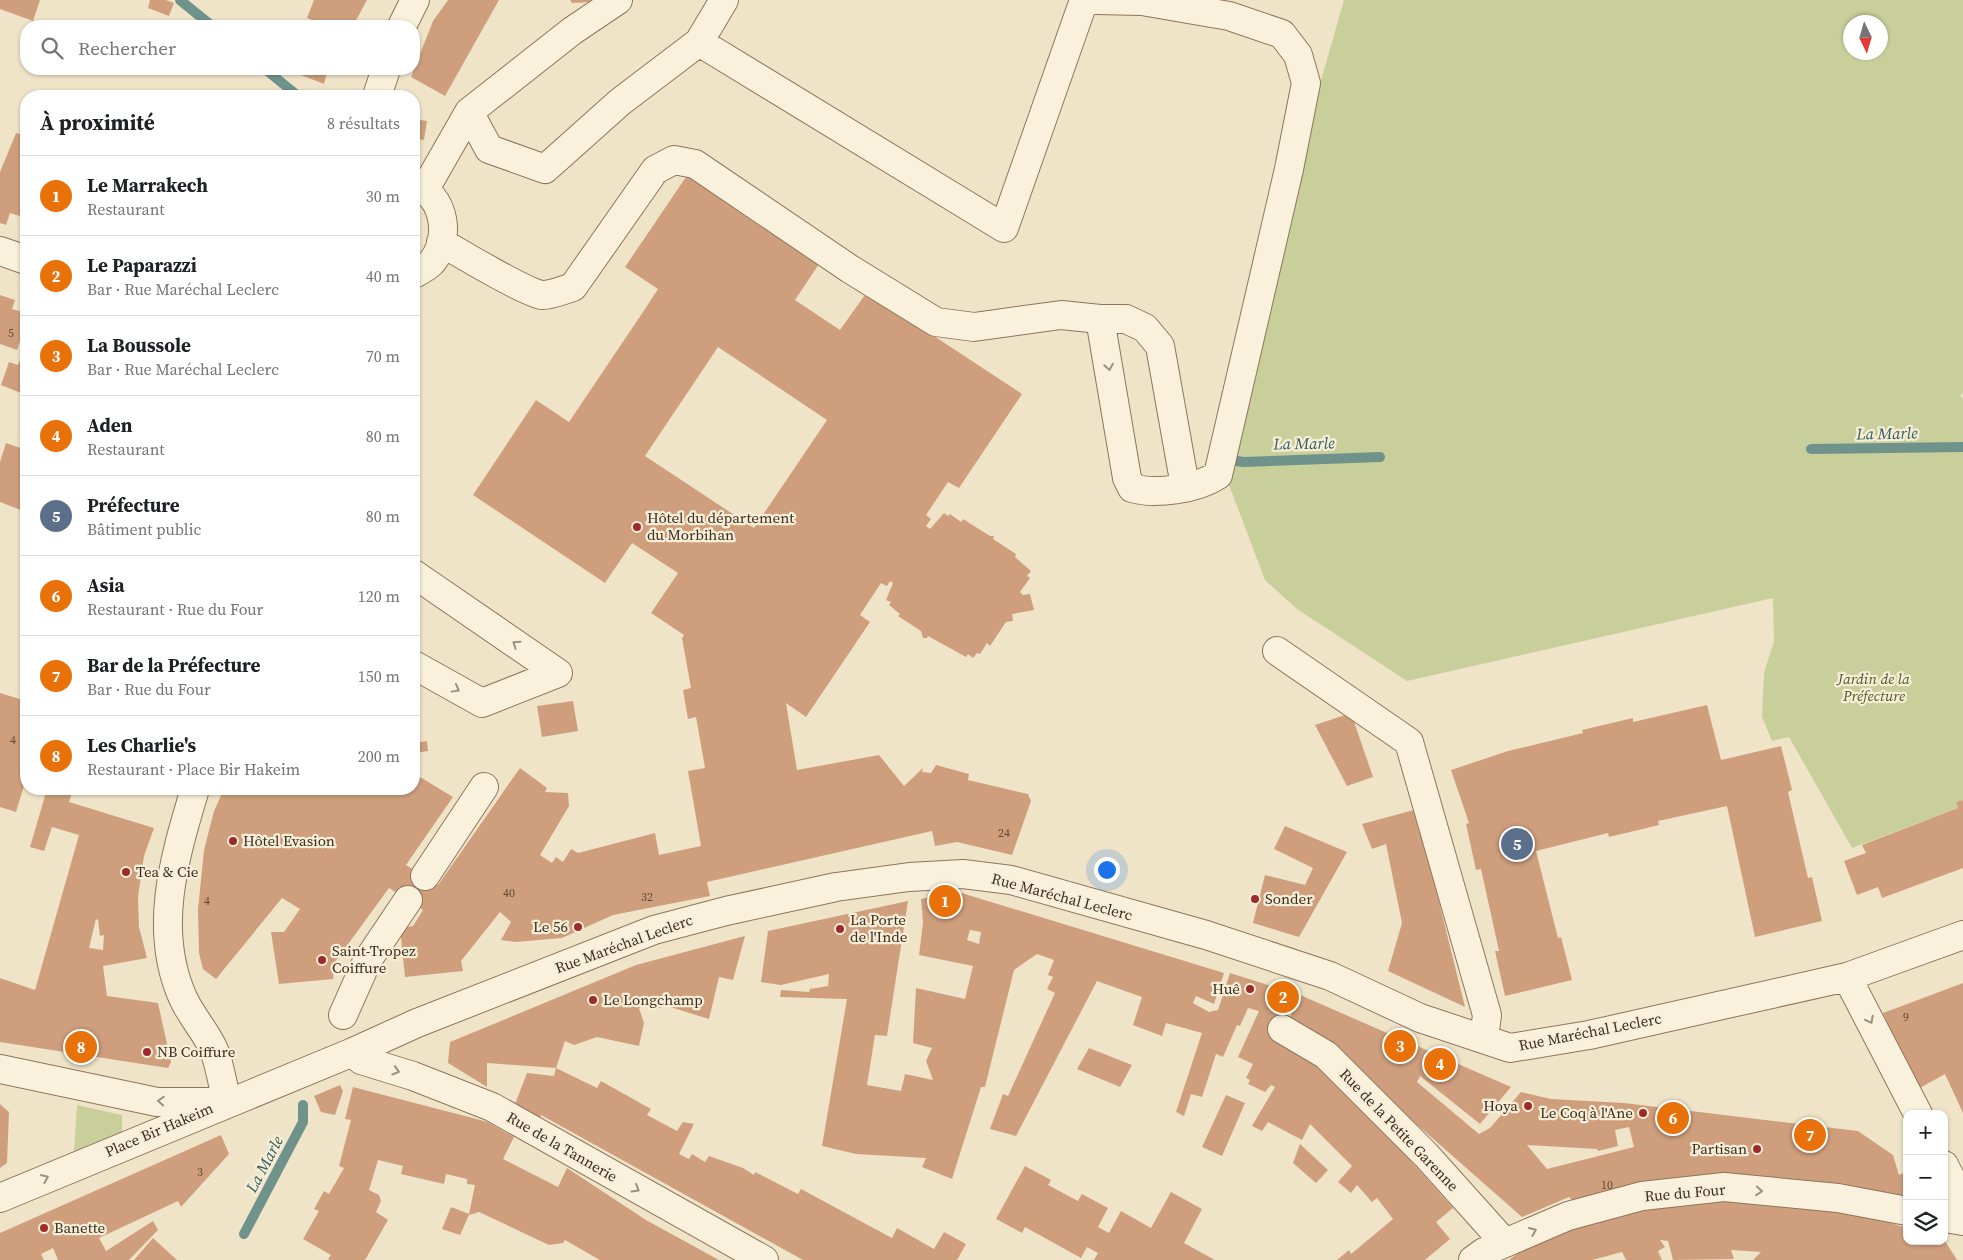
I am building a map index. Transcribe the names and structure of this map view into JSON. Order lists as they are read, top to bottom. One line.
{"streets":{"street":["Rue Maréchal Leclerc","Place Bir Hakeim","Rue de la Petite Garenne","Rue de la Tannerie","Rue du Four"]},"crossings":[["Rue Maréchal Leclerc","Place Bir Hakeim"],["Rue Maréchal Leclerc","Rue de la Tannerie"],["Rue de la Petite Garenne","Rue du Four"]],"one_way":["Rue de la Tannerie","Rue du Four"],"water":["La Marle"],"parks":["Jardin de la Préfecture"],"places":["Hôtel du département du Morbihan","Hôtel Evasion","Tea & Cie","Sonder","Le 56","La Porte de l'Inde","Saint-Tropez Coiffure","Huê","Le Longchamp","NB Coiffure","Hoya","Le Coq à l'Ane","Partisan","Banette"],"house_numbers":["5","4","24","40","32","4","9","3","10"],"north":"bottom","page":{"search":"Rechercher","heading":["À proximité","8 résultats"],"list":[{"mark":"1","name":"Le Marrakech","note":"Restaurant","value":"30 m"},{"mark":"2","name":"Le Paparazzi","note":"Bar · Rue Maréchal Leclerc","value":"40 m"},{"mark":"3","name":"La Boussole","note":"Bar · Rue Maréchal Leclerc","value":"70 m"},{"mark":"4","name":"Aden","note":"Restaurant","value":"80 m"},{"mark":"5","name":"Préfecture","note":"Bâtiment public","value":"80 m"},{"mark":"6","name":"Asia","note":"Restaurant · Rue du Four","value":"120 m"},{"mark":"7","name":"Bar de la Préfecture","note":"Bar · Rue du Four","value":"150 m"},{"mark":"8","name":"Les Charlie's","note":"Restaurant · Place Bir Hakeim","value":"200 m"}],"pins":["5","1","2","3","8","4","6","7"],"map_buttons":["+","−"]}}
